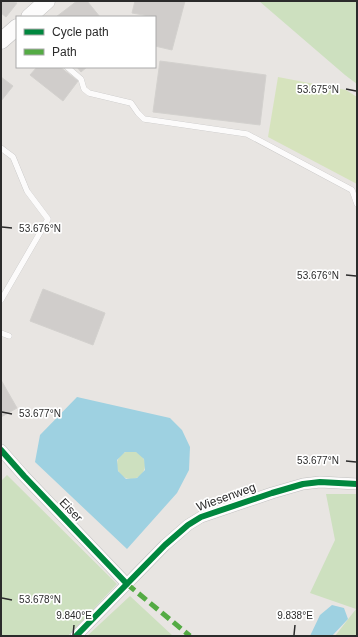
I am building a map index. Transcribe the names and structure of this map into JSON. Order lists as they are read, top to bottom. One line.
{"streets":{"street":["Wiesenweg","Eiser"]},"crossings":[["Wiesenweg","Eiser"]],"legend":["Cycle path","Path"],"coordinates":["53.675°N","53.676°N","53.677°N","53.678°N","9.840°E","9.838°E"]}
